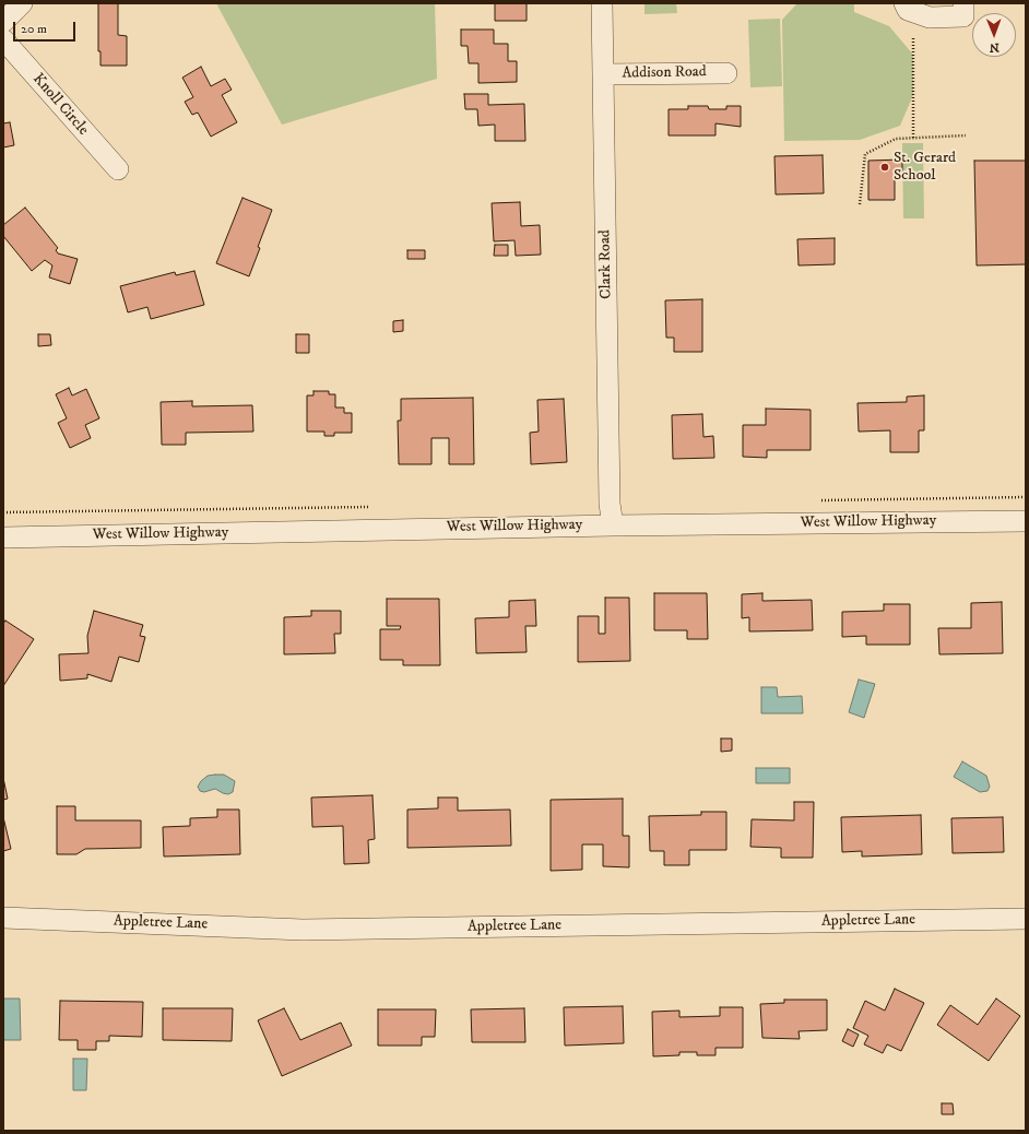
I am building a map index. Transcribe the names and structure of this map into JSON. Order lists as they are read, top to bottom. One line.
{"streets":{"street":["Addison Road","Knoll Circle","Clark Road","West Willow Highway","Appletree Lane"]},"crossings":[["Addison Road","Clark Road"],["Clark Road","West Willow Highway"]],"places":["St. Gerard School"],"scale_bar":"20 m","north":"bottom"}
